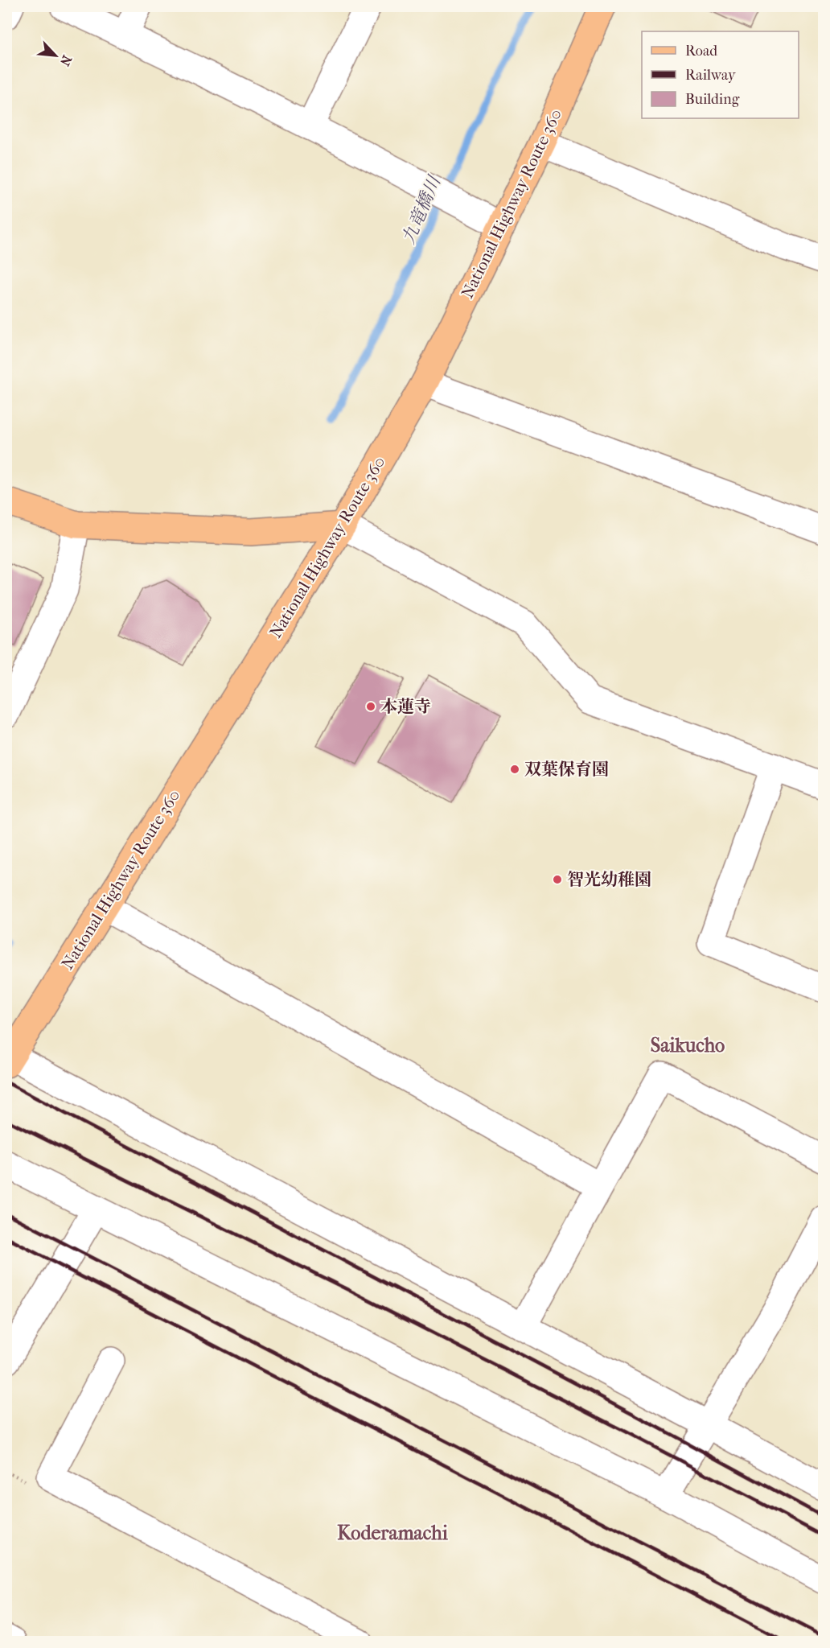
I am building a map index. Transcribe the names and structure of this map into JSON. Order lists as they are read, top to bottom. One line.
{"streets":{"main road":["National Highway Route 360"]},"districts":["Saikucho","Koderamachi"],"water":["九竜橋川"],"places":["本蓮寺","双葉保育園","智光幼稚園"],"legend":["Road","Railway","Building"],"north":"bottom right"}
